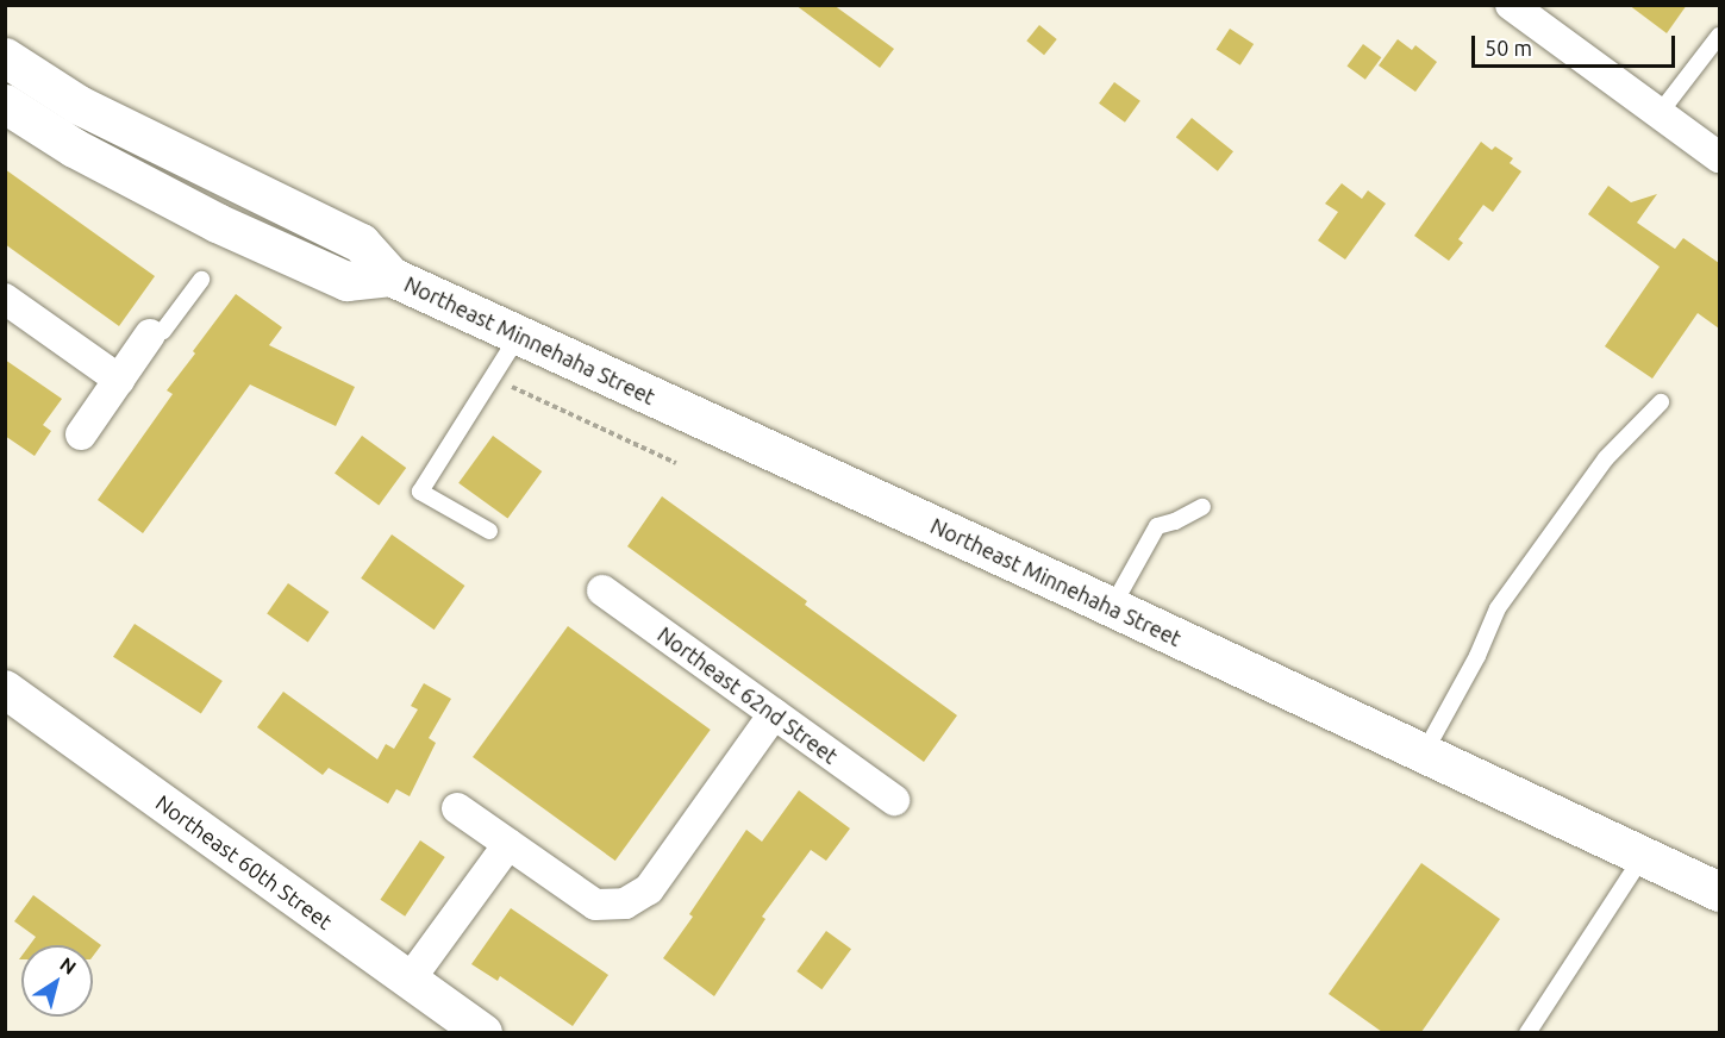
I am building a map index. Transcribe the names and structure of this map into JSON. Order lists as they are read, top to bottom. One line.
{"streets":{"main road":["Northeast Minnehaha Street"],"street":["Northeast 62nd Street","Northeast 60th Street"]},"scale_bar":"50 m","north":"top right"}
